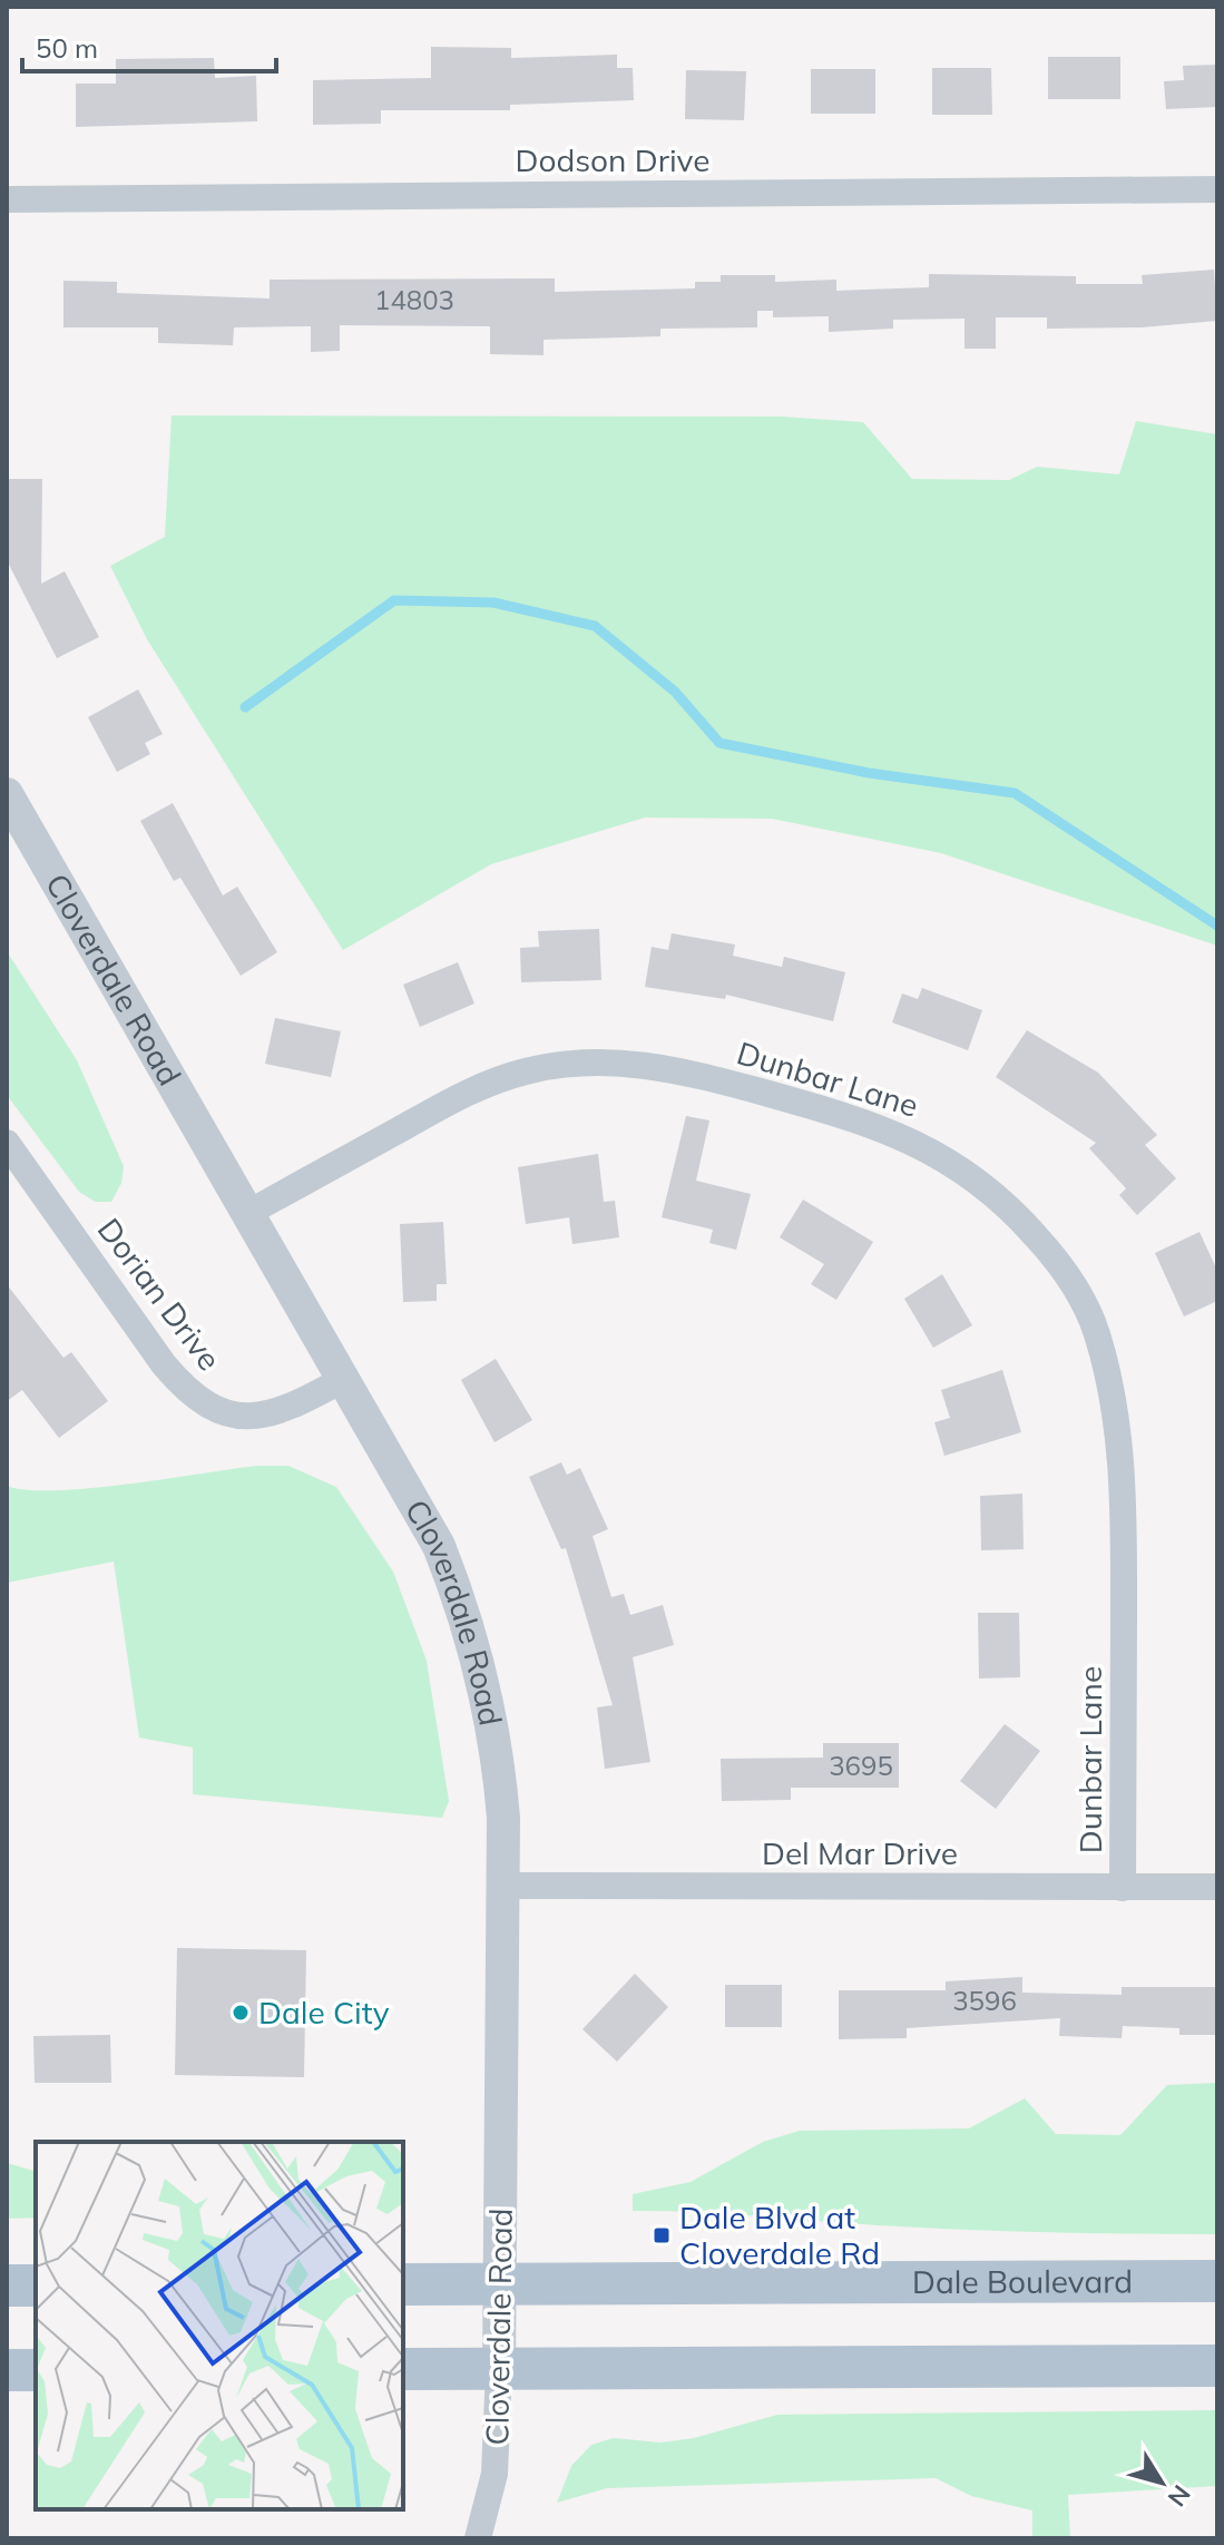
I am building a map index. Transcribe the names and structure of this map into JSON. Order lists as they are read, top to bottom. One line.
{"streets":{"main road":["Dale Boulevard"],"street":["Dodson Drive","Cloverdale Road","Dunbar Lane","Dorian Drive","Del Mar Drive"]},"crossings":[["Cloverdale Road","Dunbar Lane"],["Cloverdale Road","Dorian Drive"],["Cloverdale Road","Del Mar Drive"],["Cloverdale Road","Dale Boulevard"],["Dunbar Lane","Del Mar Drive"]],"places":{"other":["Dale City"],"transit":["Dale Blvd at Cloverdale Rd"]},"house_numbers":["14803","3695","3596"],"scale_bar":"50 m","north":"bottom right"}
